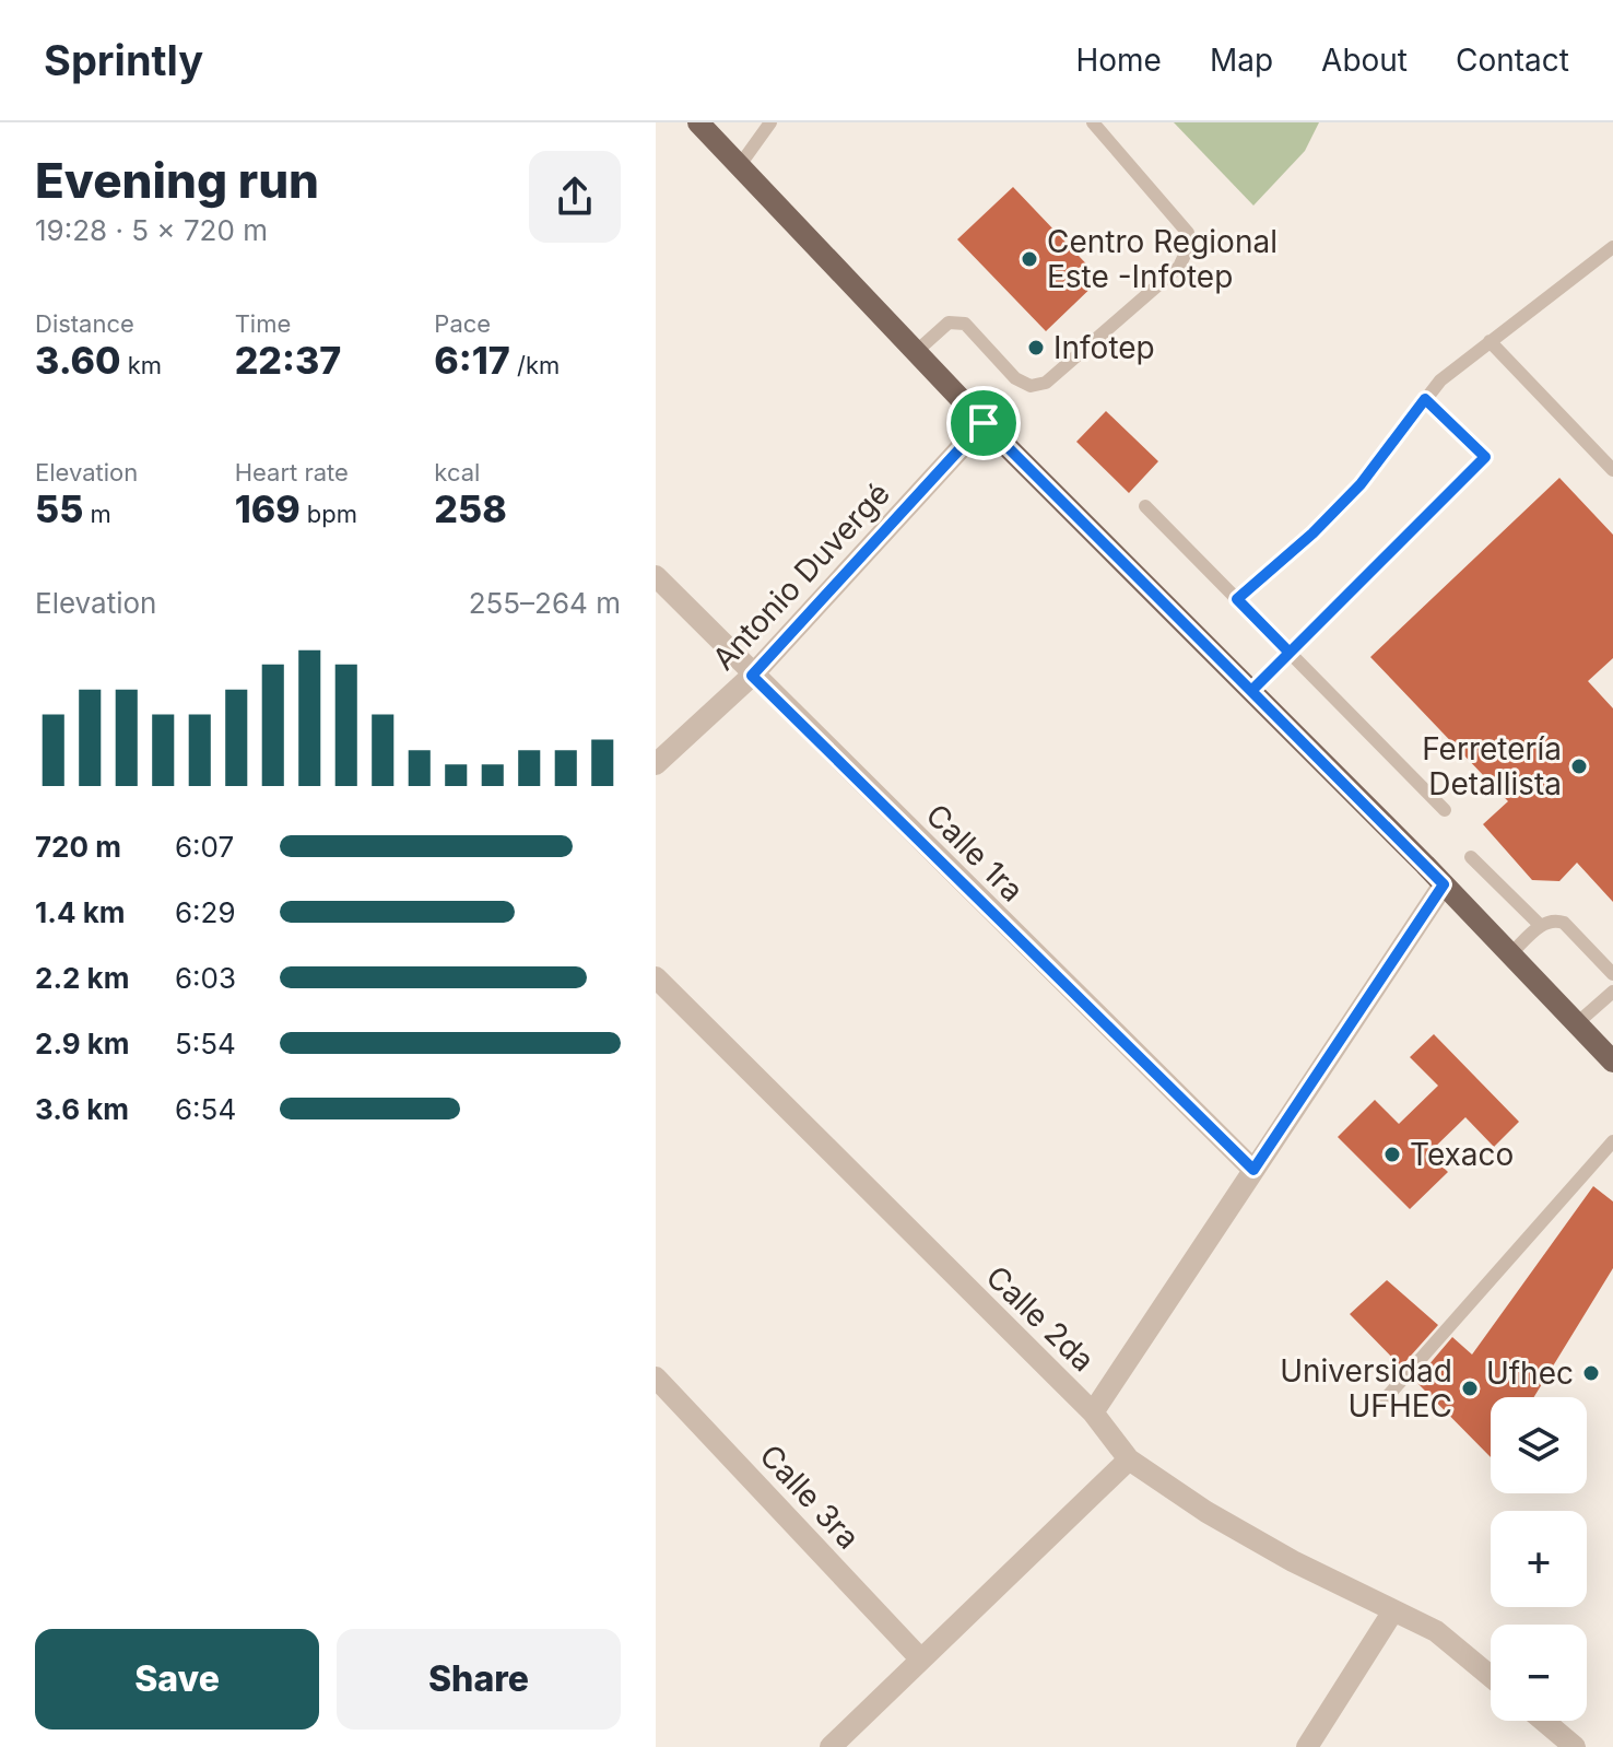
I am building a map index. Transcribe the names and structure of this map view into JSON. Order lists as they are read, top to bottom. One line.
{"streets":{"street":["Antonio Duvergé","Calle 1ra","Calle 2da","Calle 3ra"]},"crossings":[["Antonio Duvergé","Calle 1ra"]],"places":["Centro Regional Este -Infotep","Infotep","Ferretería Detallista","Texaco","Ufhec","Universidad UFHEC"],"page":{"header":"Sprintly","nav":["Home","Map","About","Contact"],"heading":["Evening run","19:28 · 5 × 720 m"],"stats":[["Distance","3.60 km"],["Time","22:37"],["Pace","6:17 /km"],["Elevation","55 m"],["Heart rate","169 bpm"],["kcal","258"]],"chart":["Elevation","255–264 m"],"list":[{"name":"720 m","note":"6:07"},{"name":"1.4 km","note":"6:29"},{"name":"2.2 km","note":"6:03"},{"name":"2.9 km","note":"5:54"},{"name":"3.6 km","note":"6:54"}],"map_buttons":["+","−"],"buttons":["Save","Share"]}}
